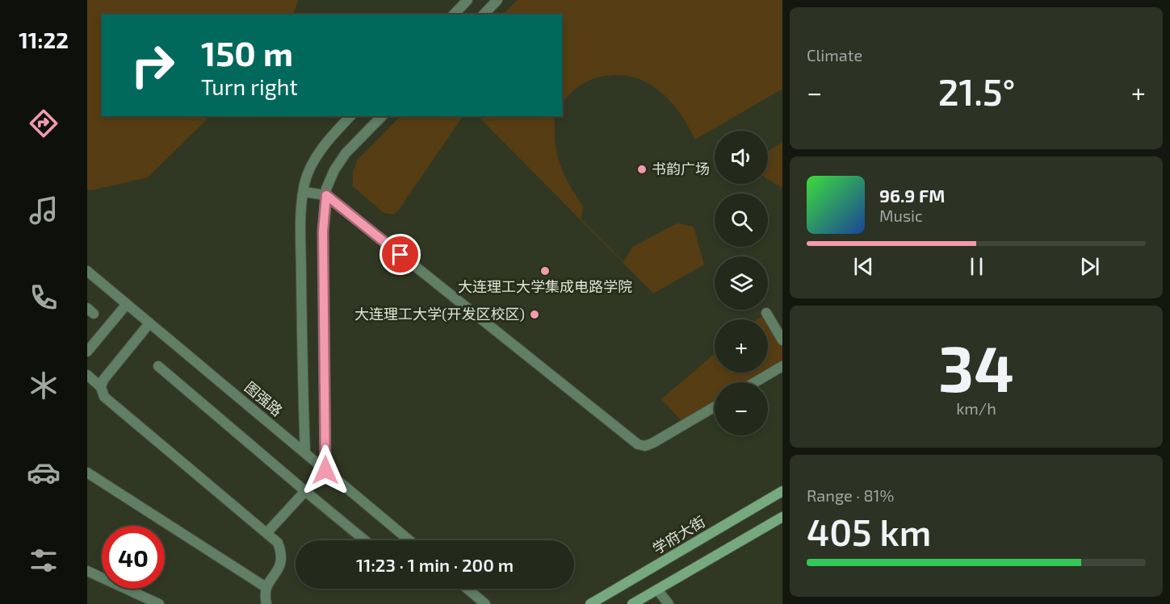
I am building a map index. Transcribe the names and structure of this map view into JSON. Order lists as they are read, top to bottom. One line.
{"streets":{"main road":["学府大街"],"street":["图强路"]},"places":["书韵广场","大连理工大学集成电路学院","大连理工大学(开发区校区)"],"page":{"tabs":"11:22","tile":["Climate",["34","km/h"],["Range · 81%","405 km"]],"turn":["150 m","Turn right"],"heat":["−","21.5°","+"],"map_buttons":["+","−"],"song":["96.9 FM","Music"],"limit":"40","trip":"11:23 · 1 min · 200 m"}}
